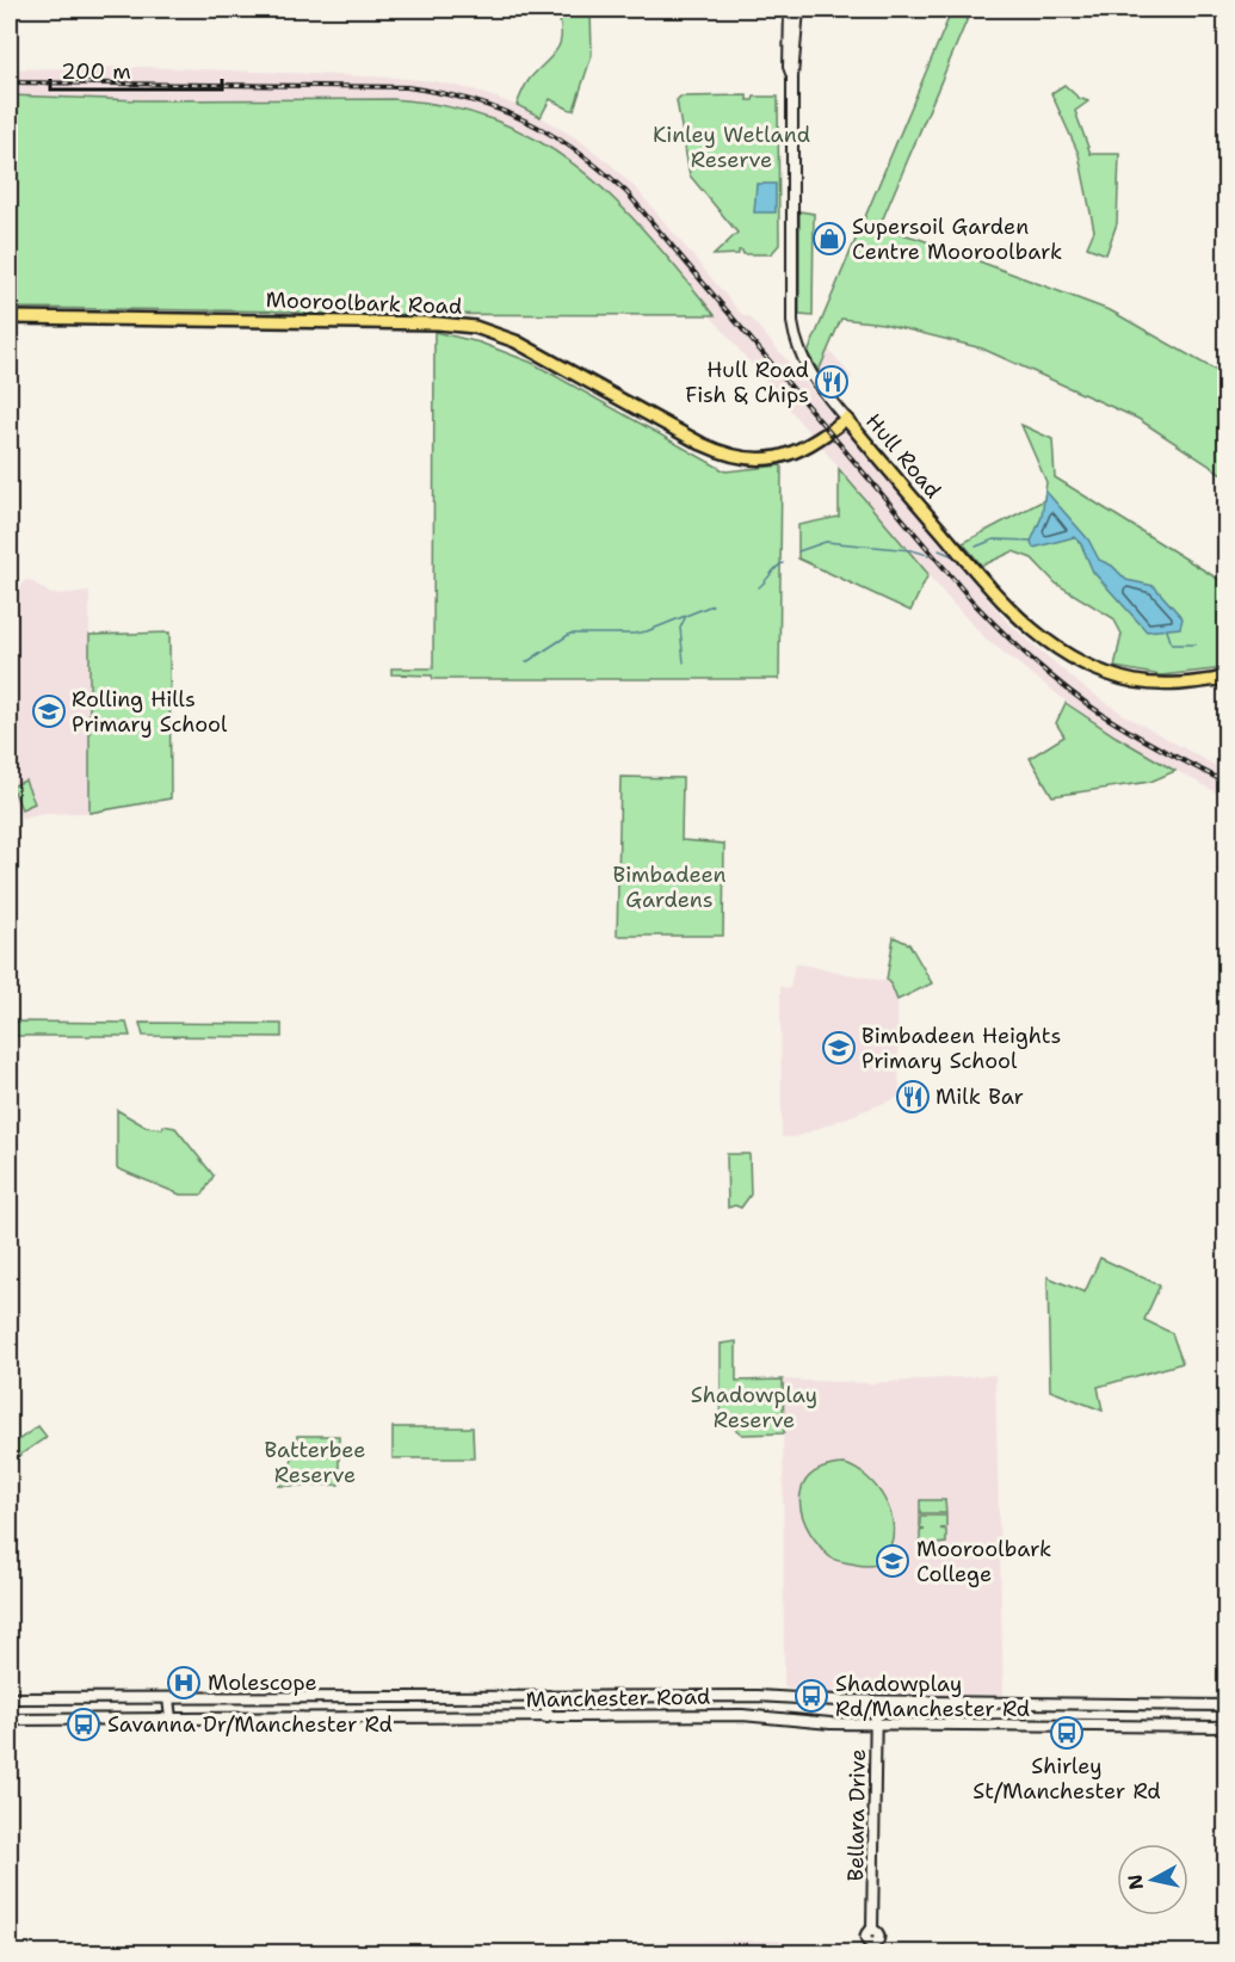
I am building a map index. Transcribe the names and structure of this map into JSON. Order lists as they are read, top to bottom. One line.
{"streets":{"main road":["Mooroolbark Road","Hull Road","Manchester Road","Bellara Drive"]},"crossings":[["Mooroolbark Road","Hull Road"],["Manchester Road","Bellara Drive"]],"parks":["Kinley Wetland Reserve","Bimbadeen Gardens","Shadowplay Reserve","Batterbee Reserve"],"places":{"shop":["Supersoil Garden Centre Mooroolbark"],"restaurant":["Hull Road Fish & Chips","Milk Bar"],"school or university":["Rolling Hills Primary School","Bimbadeen Heights Primary School","Mooroolbark College"],"hospital":["Molescope"],"bus stop":["Shadowplay Rd/Manchester Rd","Savanna Dr/Manchester Rd","Shirley St/Manchester Rd"]},"scale_bar":"200 m","north":"left"}
